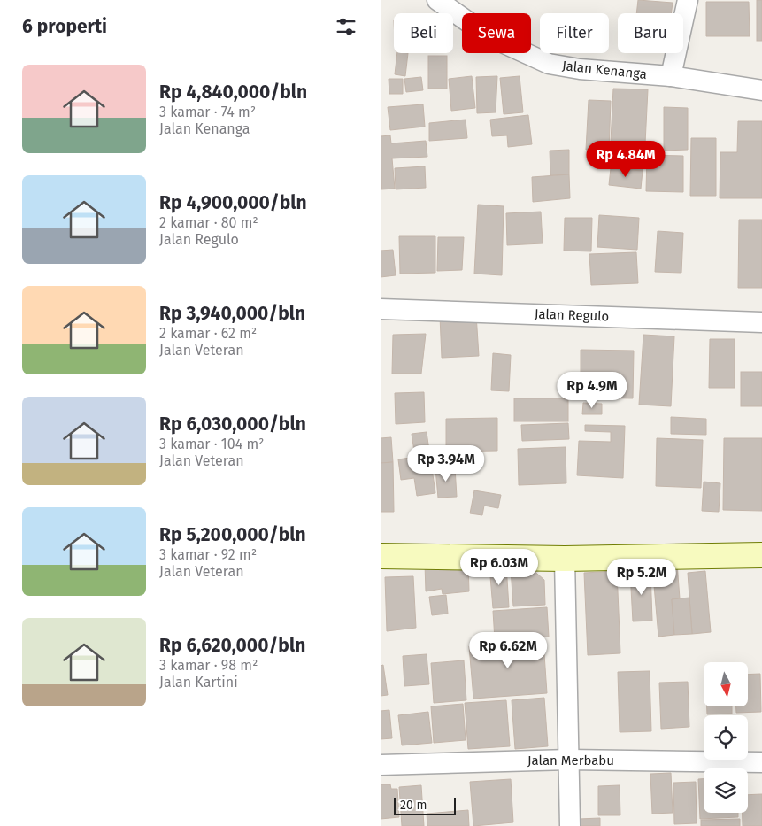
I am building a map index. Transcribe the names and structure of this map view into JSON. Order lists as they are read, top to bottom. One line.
{"streets":{"street":["Jalan Kenanga","Jalan Regulo","Jalan Merbabu"]},"scale_bar":"20 m","north":"bottom","page":{"heading":"6 properti","chip":["Beli","Sewa","Filter","Baru"],"list":[{"name":"Rp 4,840,000/bln","note":"3 kamar · 74 m² · Jalan Kenanga"},{"name":"Rp 4,900,000/bln","note":"2 kamar · 80 m² · Jalan Regulo"},{"name":"Rp 3,940,000/bln","note":"2 kamar · 62 m² · Jalan Veteran"},{"name":"Rp 6,030,000/bln","note":"3 kamar · 104 m² · Jalan Veteran"},{"name":"Rp 5,200,000/bln","note":"3 kamar · 92 m² · Jalan Veteran"},{"name":"Rp 6,620,000/bln","note":"3 kamar · 98 m² · Jalan Kartini"}],"price":["Rp 4.84M","Rp 4.9M","Rp 3.94M","Rp 6.03M","Rp 5.2M","Rp 6.62M"],"scale":"20 m"}}
